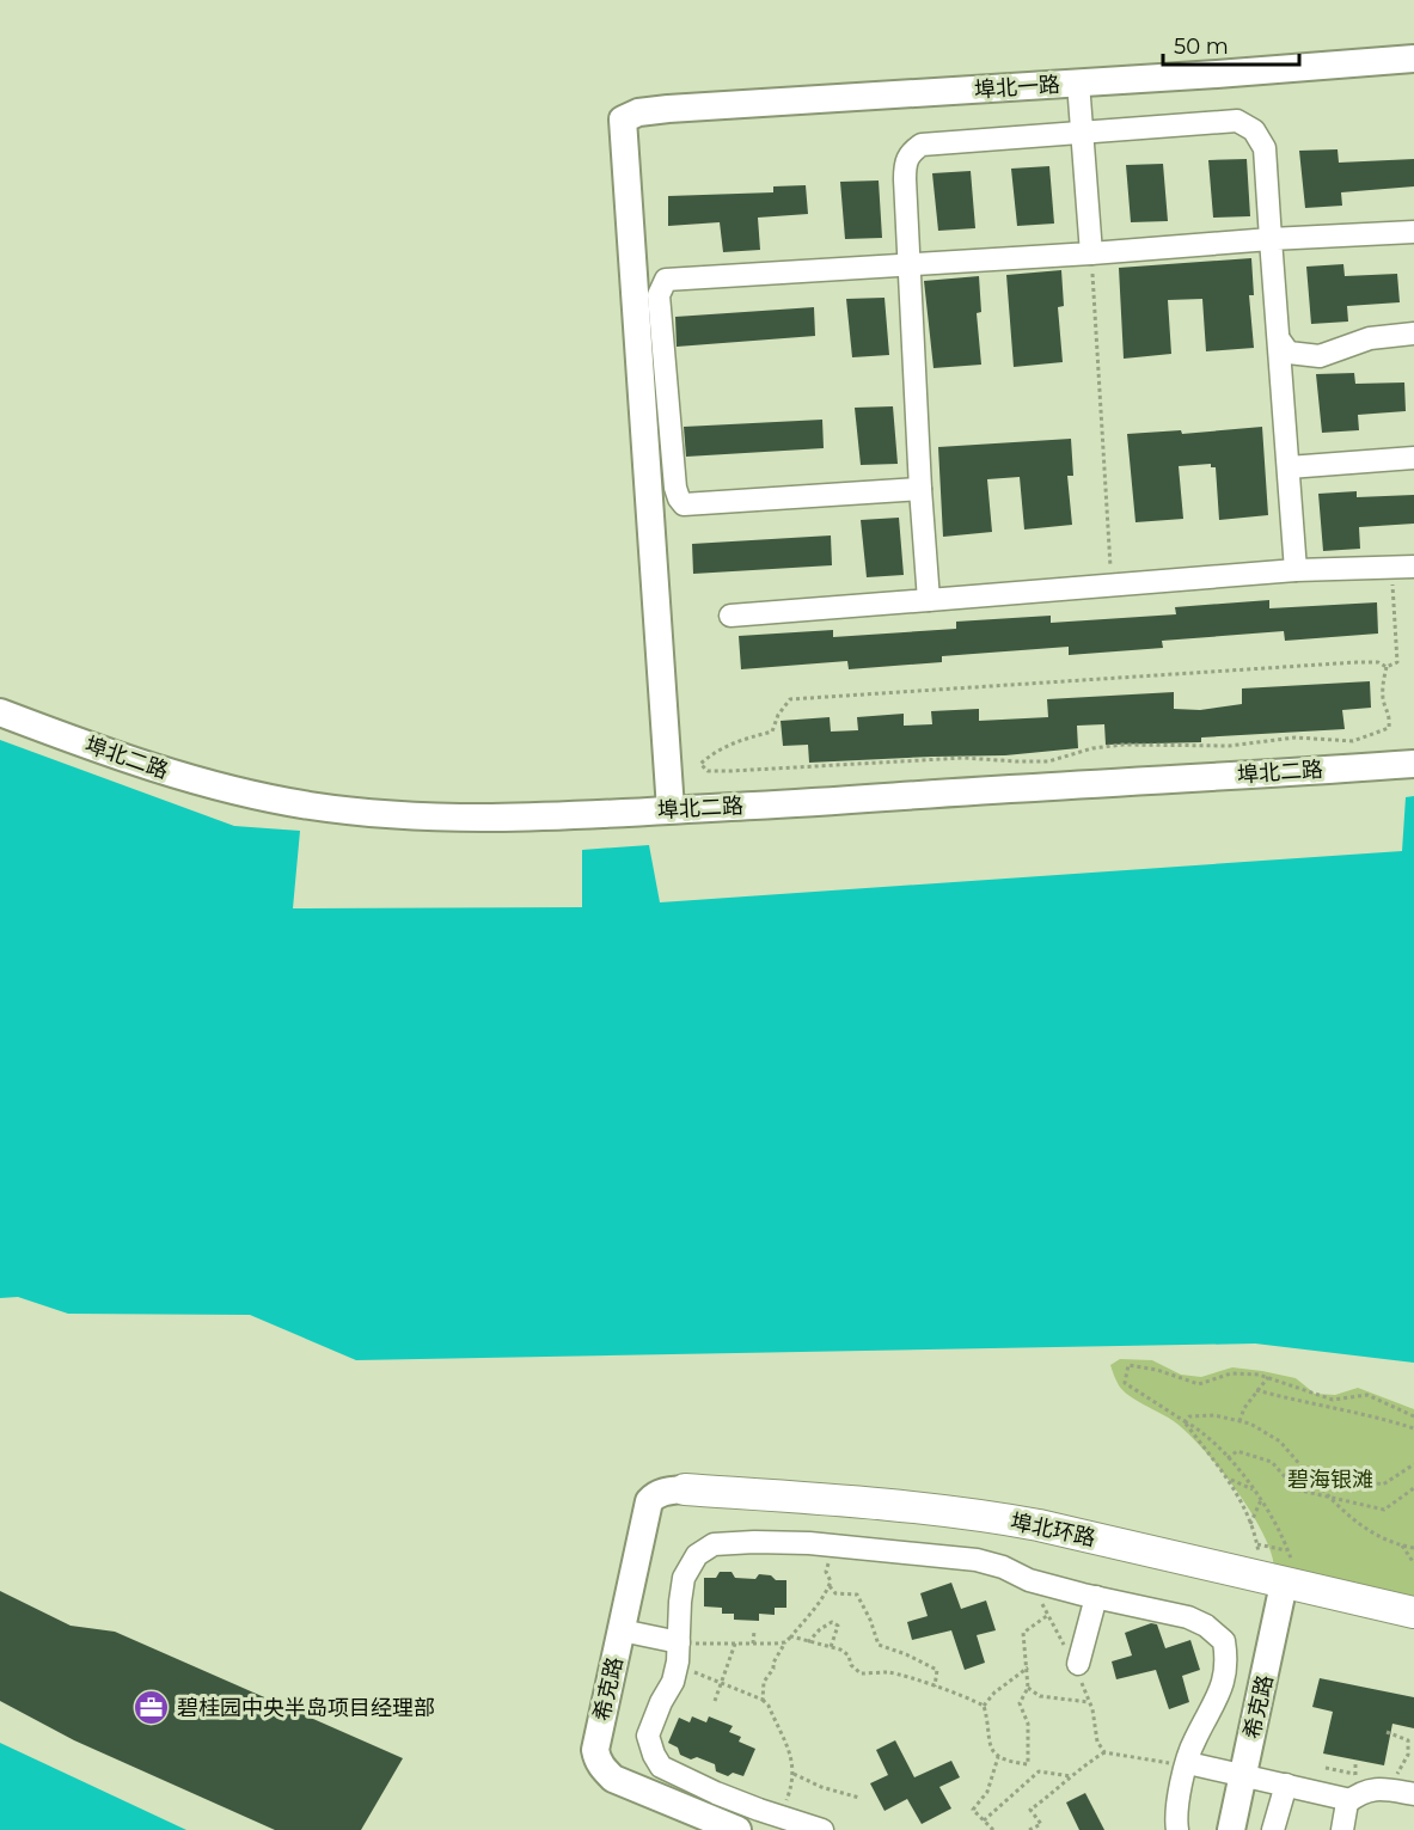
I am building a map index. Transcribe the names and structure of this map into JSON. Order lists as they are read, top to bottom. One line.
{"streets":{"main road":["埠北环路"],"street":["埠北一路","埠北二路","希克路"]},"crossings":[["埠北一路","埠北二路"],["埠北环路","希克路"]],"parks":["碧海银滩"],"places":{"office":["碧桂园中央半岛项目经理部"]},"scale_bar":"50 m"}
